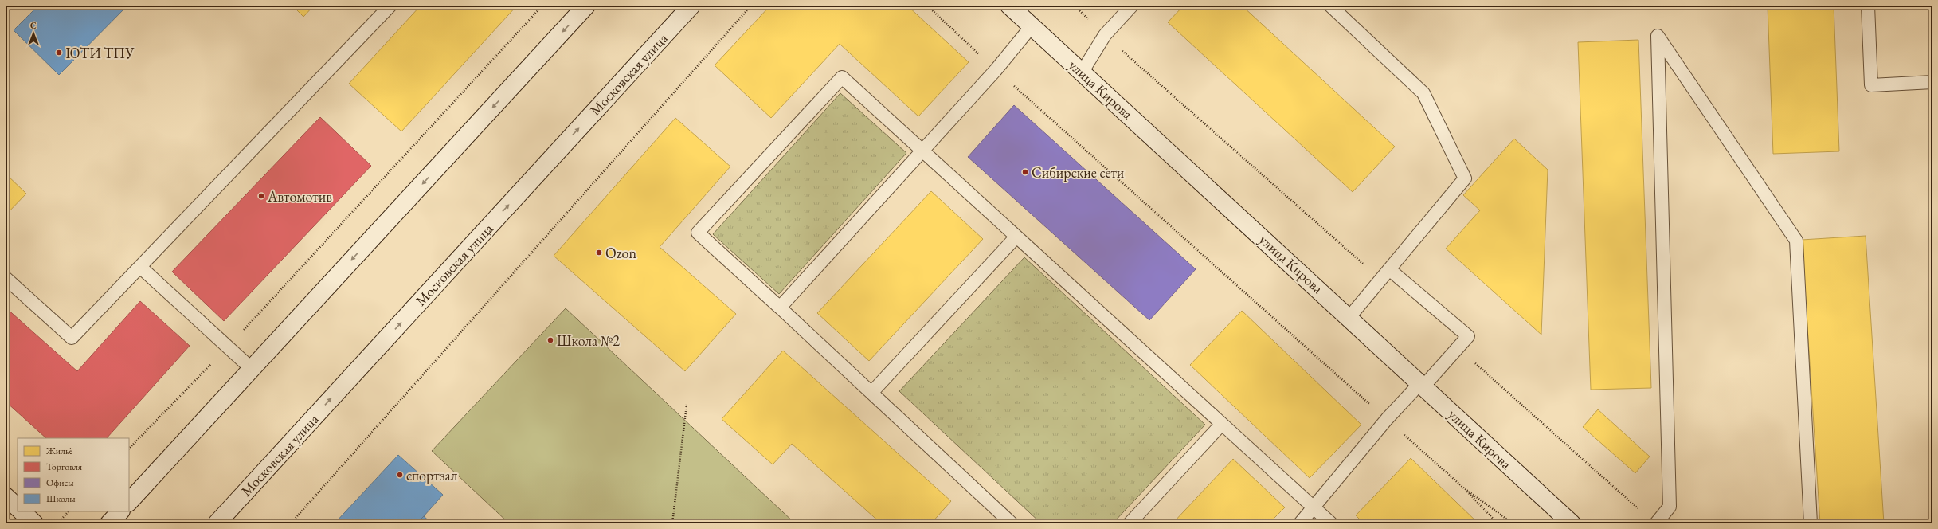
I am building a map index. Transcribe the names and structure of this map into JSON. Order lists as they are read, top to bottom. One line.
{"streets":{"main road":["Московская улица","улица Кирова"]},"places":["ЮТИ ТПУ","Сибирские сети","Автомотив","Ozon","Школа №2","спортзал"],"legend":["Жильё","Торговля","Офисы","Школы"],"north":"top"}
